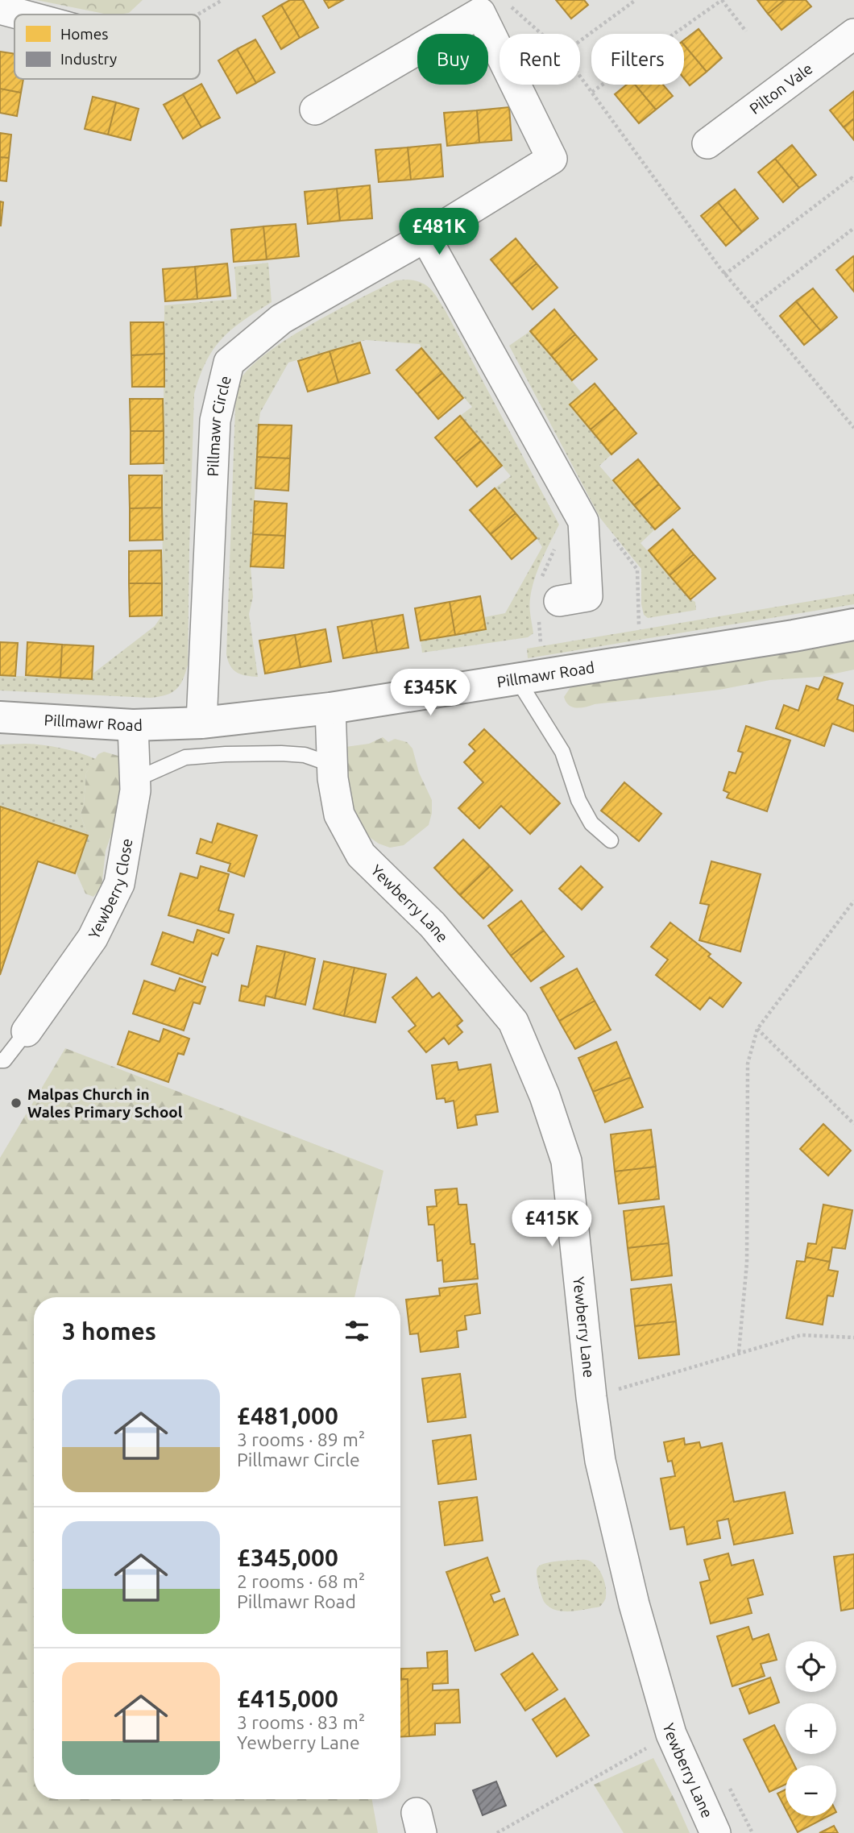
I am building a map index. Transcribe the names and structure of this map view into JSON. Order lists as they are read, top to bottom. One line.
{"streets":{"street":["Pilton Vale","Pillmawr Circle","Pillmawr Road","Yewberry Close","Yewberry Lane"]},"crossings":[["Pillmawr Circle","Pillmawr Road"],["Pillmawr Road","Yewberry Close"],["Pillmawr Road","Yewberry Lane"]],"places":["Malpas Church in Wales Primary School"],"legend":["Homes","Industry"],"page":{"chip":["Buy","Rent","Filters"],"price":["£481K","£345K","£415K"],"heading":"3 homes","list":[{"name":"£481,000","note":"3 rooms · 89 m² · Pillmawr Circle"},{"name":"£345,000","note":"2 rooms · 68 m² · Pillmawr Road"},{"name":"£415,000","note":"3 rooms · 83 m² · Yewberry Lane"}],"map_buttons":["+","−"]}}
